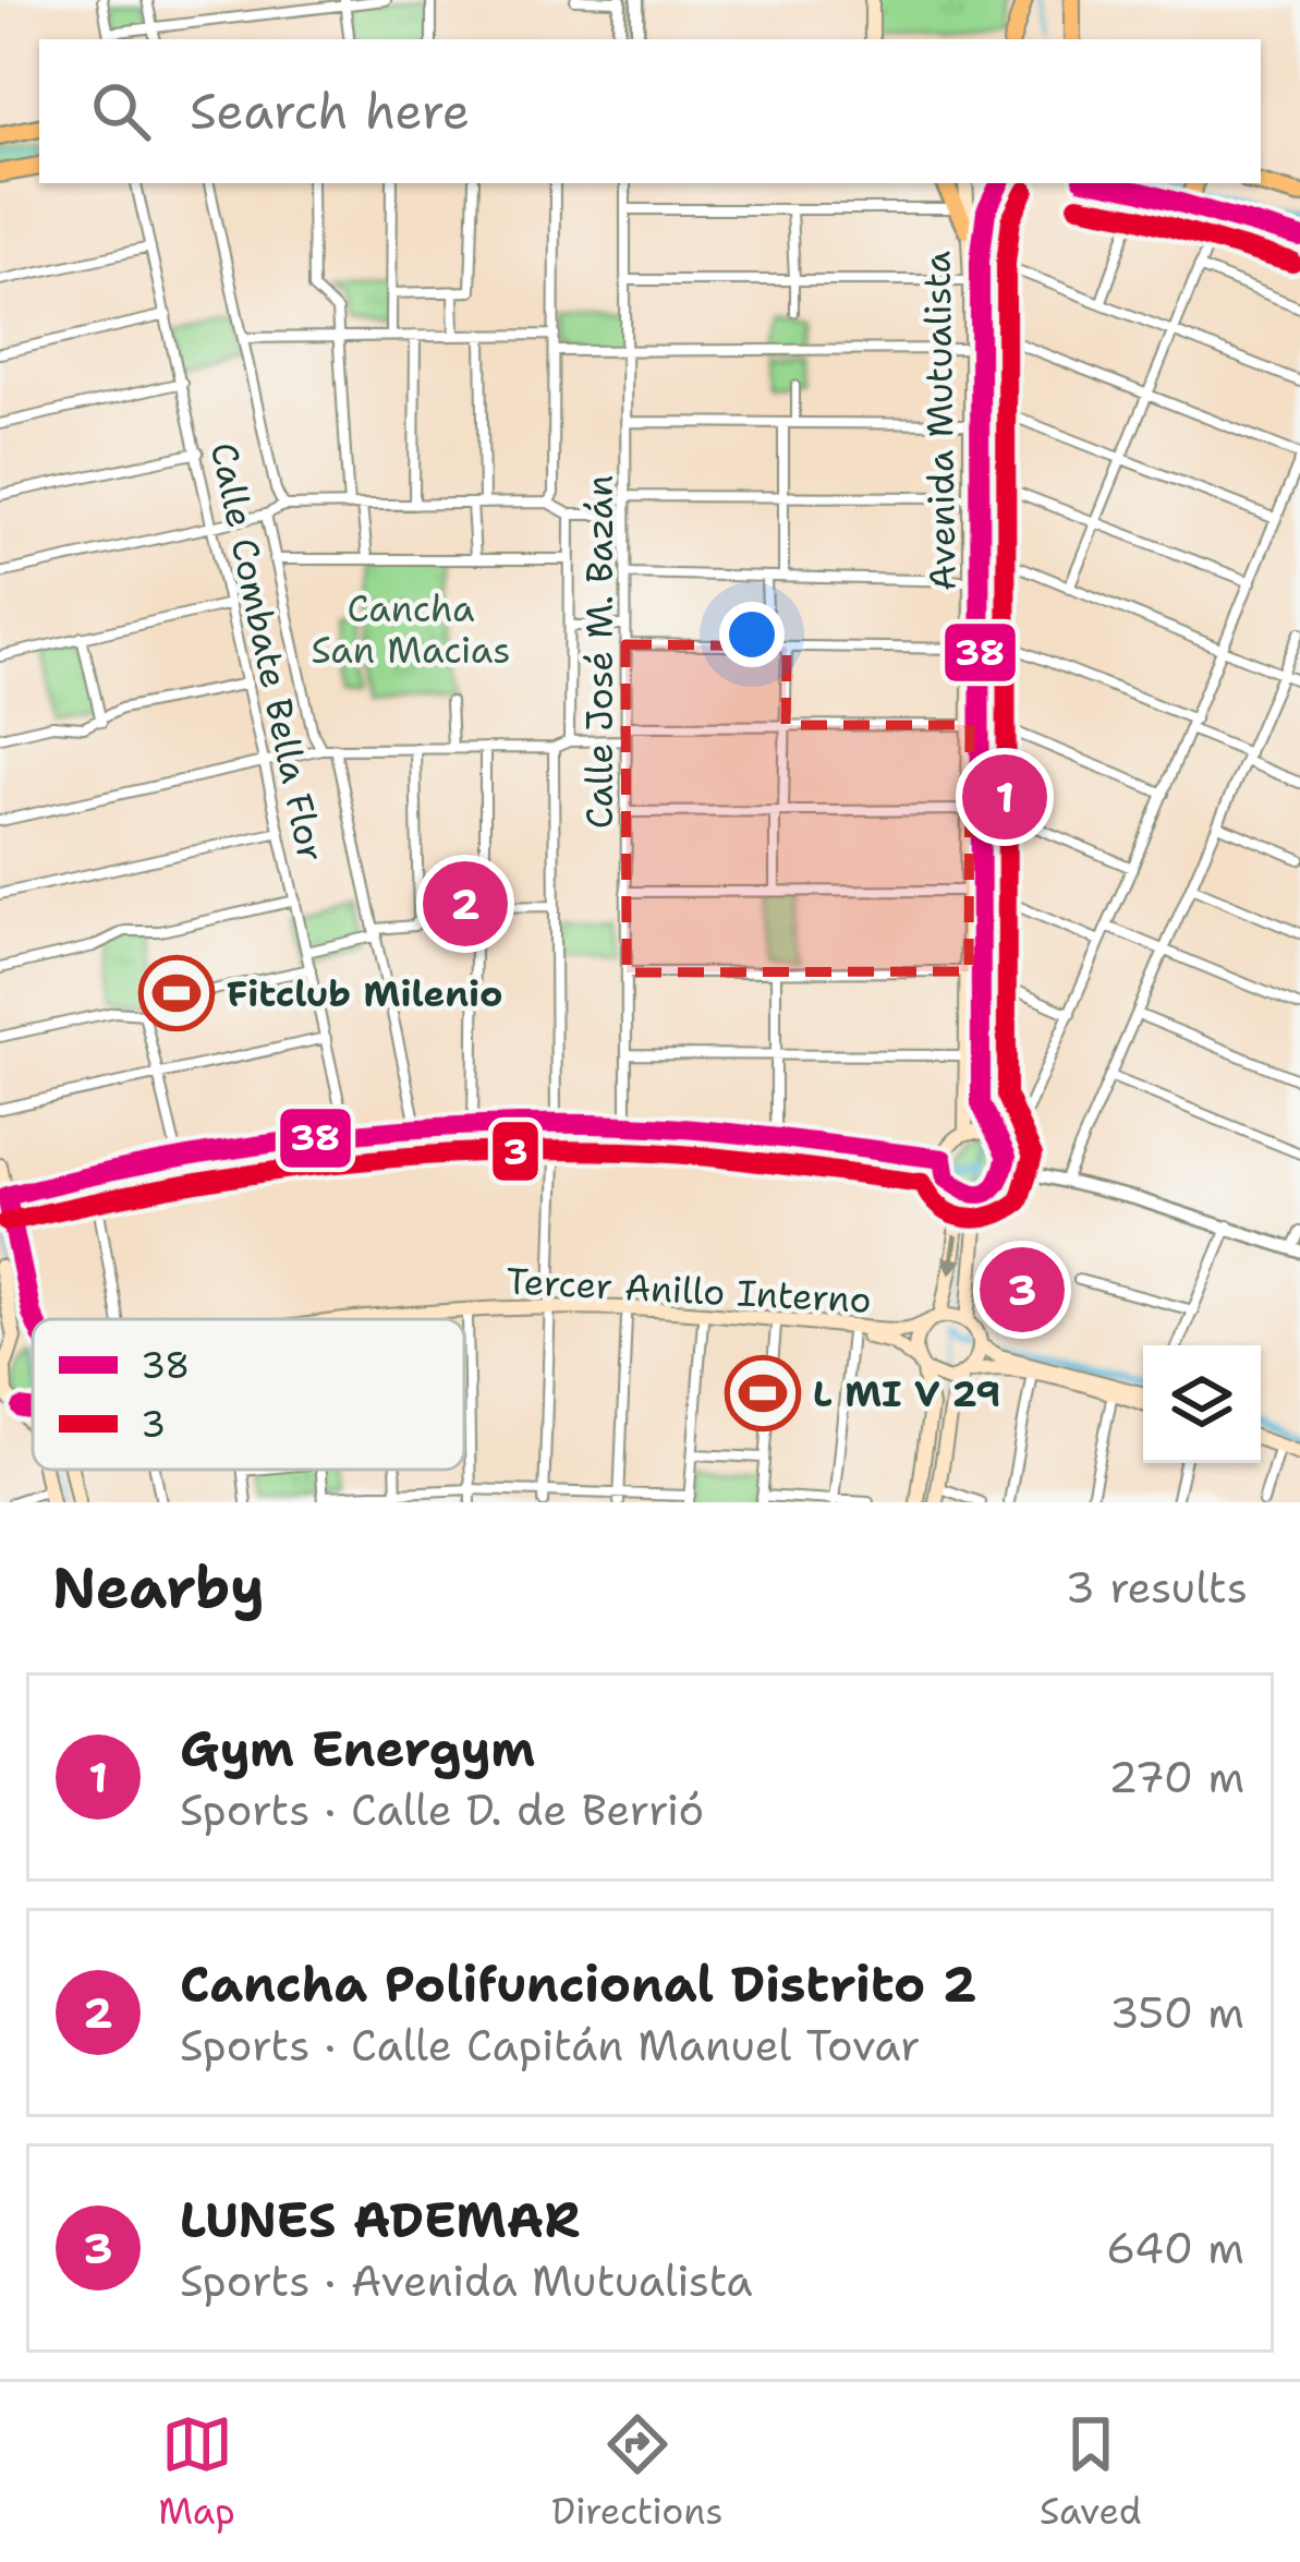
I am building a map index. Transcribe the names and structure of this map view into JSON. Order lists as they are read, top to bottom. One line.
{"streets":{"main road":["Avenida Mutualista","Tercer Anillo Interno"],"street":["Calle Combate Bella Flor","Calle José M. Bazán"]},"parks":["Cancha San Macias"],"places":{"sports":["Fitclub Milenio","L MI V 29"]},"lines":["transit line 38","transit line 3"],"legend":["38","3"],"page":{"search":"Search here","pins":["1","2","3"],"heading":["Nearby","3 results"],"list":[{"mark":"1","name":"Gym Energym","note":"Sports · Calle D. de Berrió","value":"270 m"},{"mark":"2","name":"Cancha Polifuncional Distrito 2","note":"Sports · Calle Capitán Manuel Tovar","value":"350 m"},{"mark":"3","name":"LUNES ADEMAR","note":"Sports · Avenida Mutualista","value":"640 m"}],"nav":["Map","Directions","Saved"]}}
